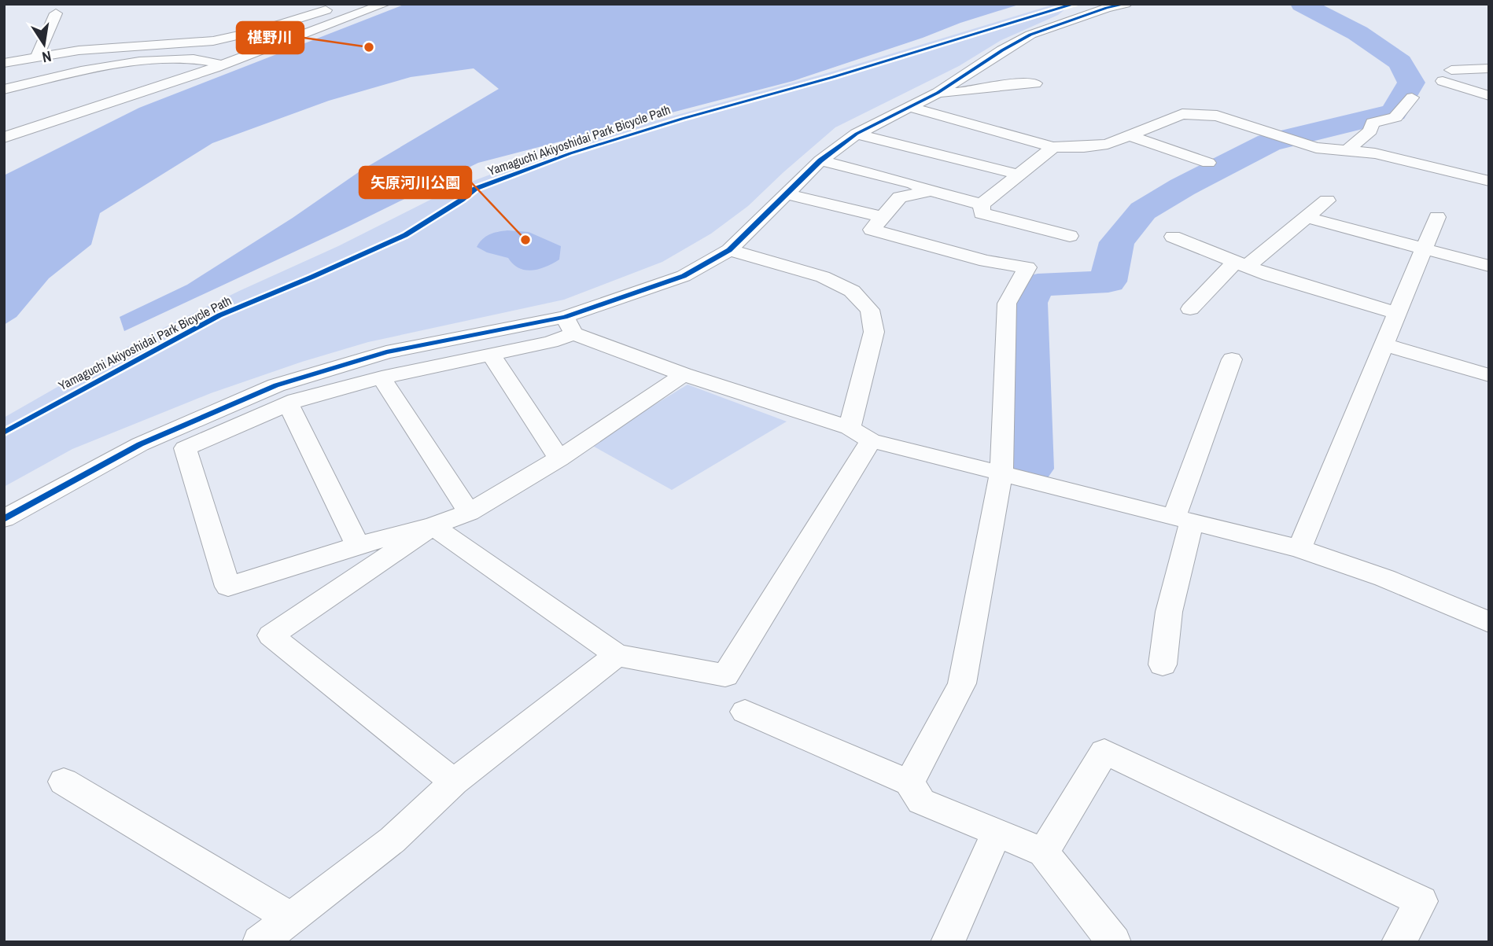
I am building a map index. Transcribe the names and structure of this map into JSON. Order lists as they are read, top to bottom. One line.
{"streets":{"cycle path":["Yamaguchi Akiyoshidai Park Bicycle Path"]},"places":["椹野川","矢原河川公園"],"north":"bottom"}
